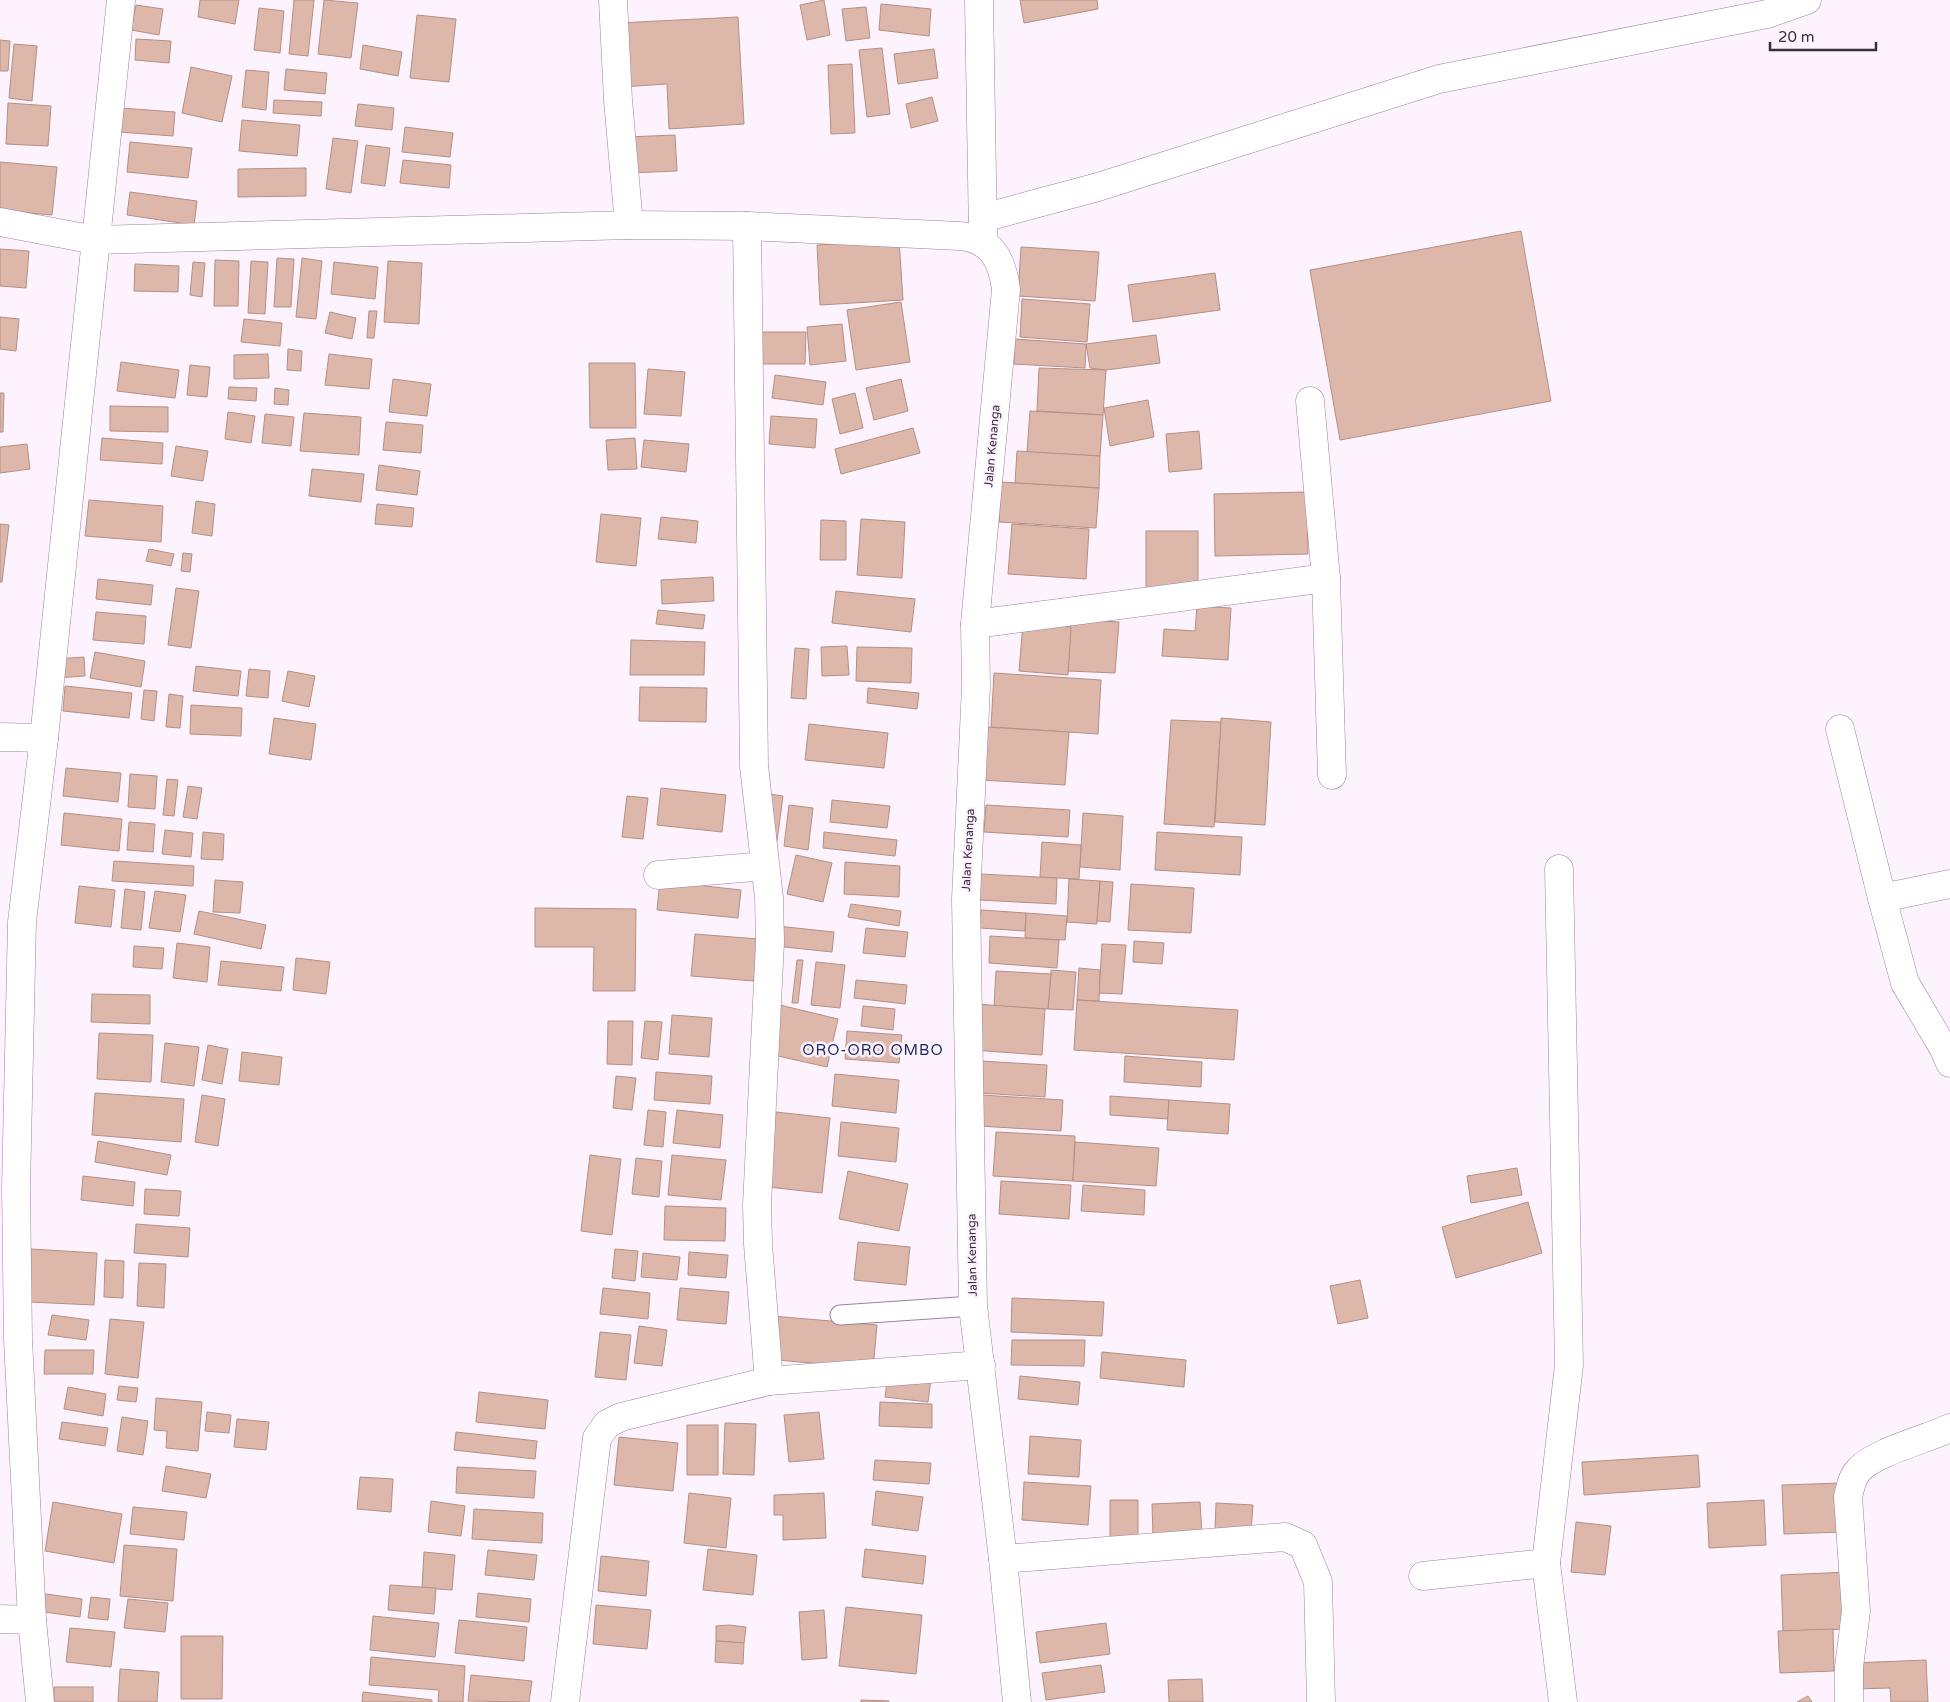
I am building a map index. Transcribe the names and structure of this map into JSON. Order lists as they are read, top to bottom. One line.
{"streets":{"street":["Jalan Kenanga"]},"districts":["ORO-ORO OMBO"],"scale_bar":"20 m"}
